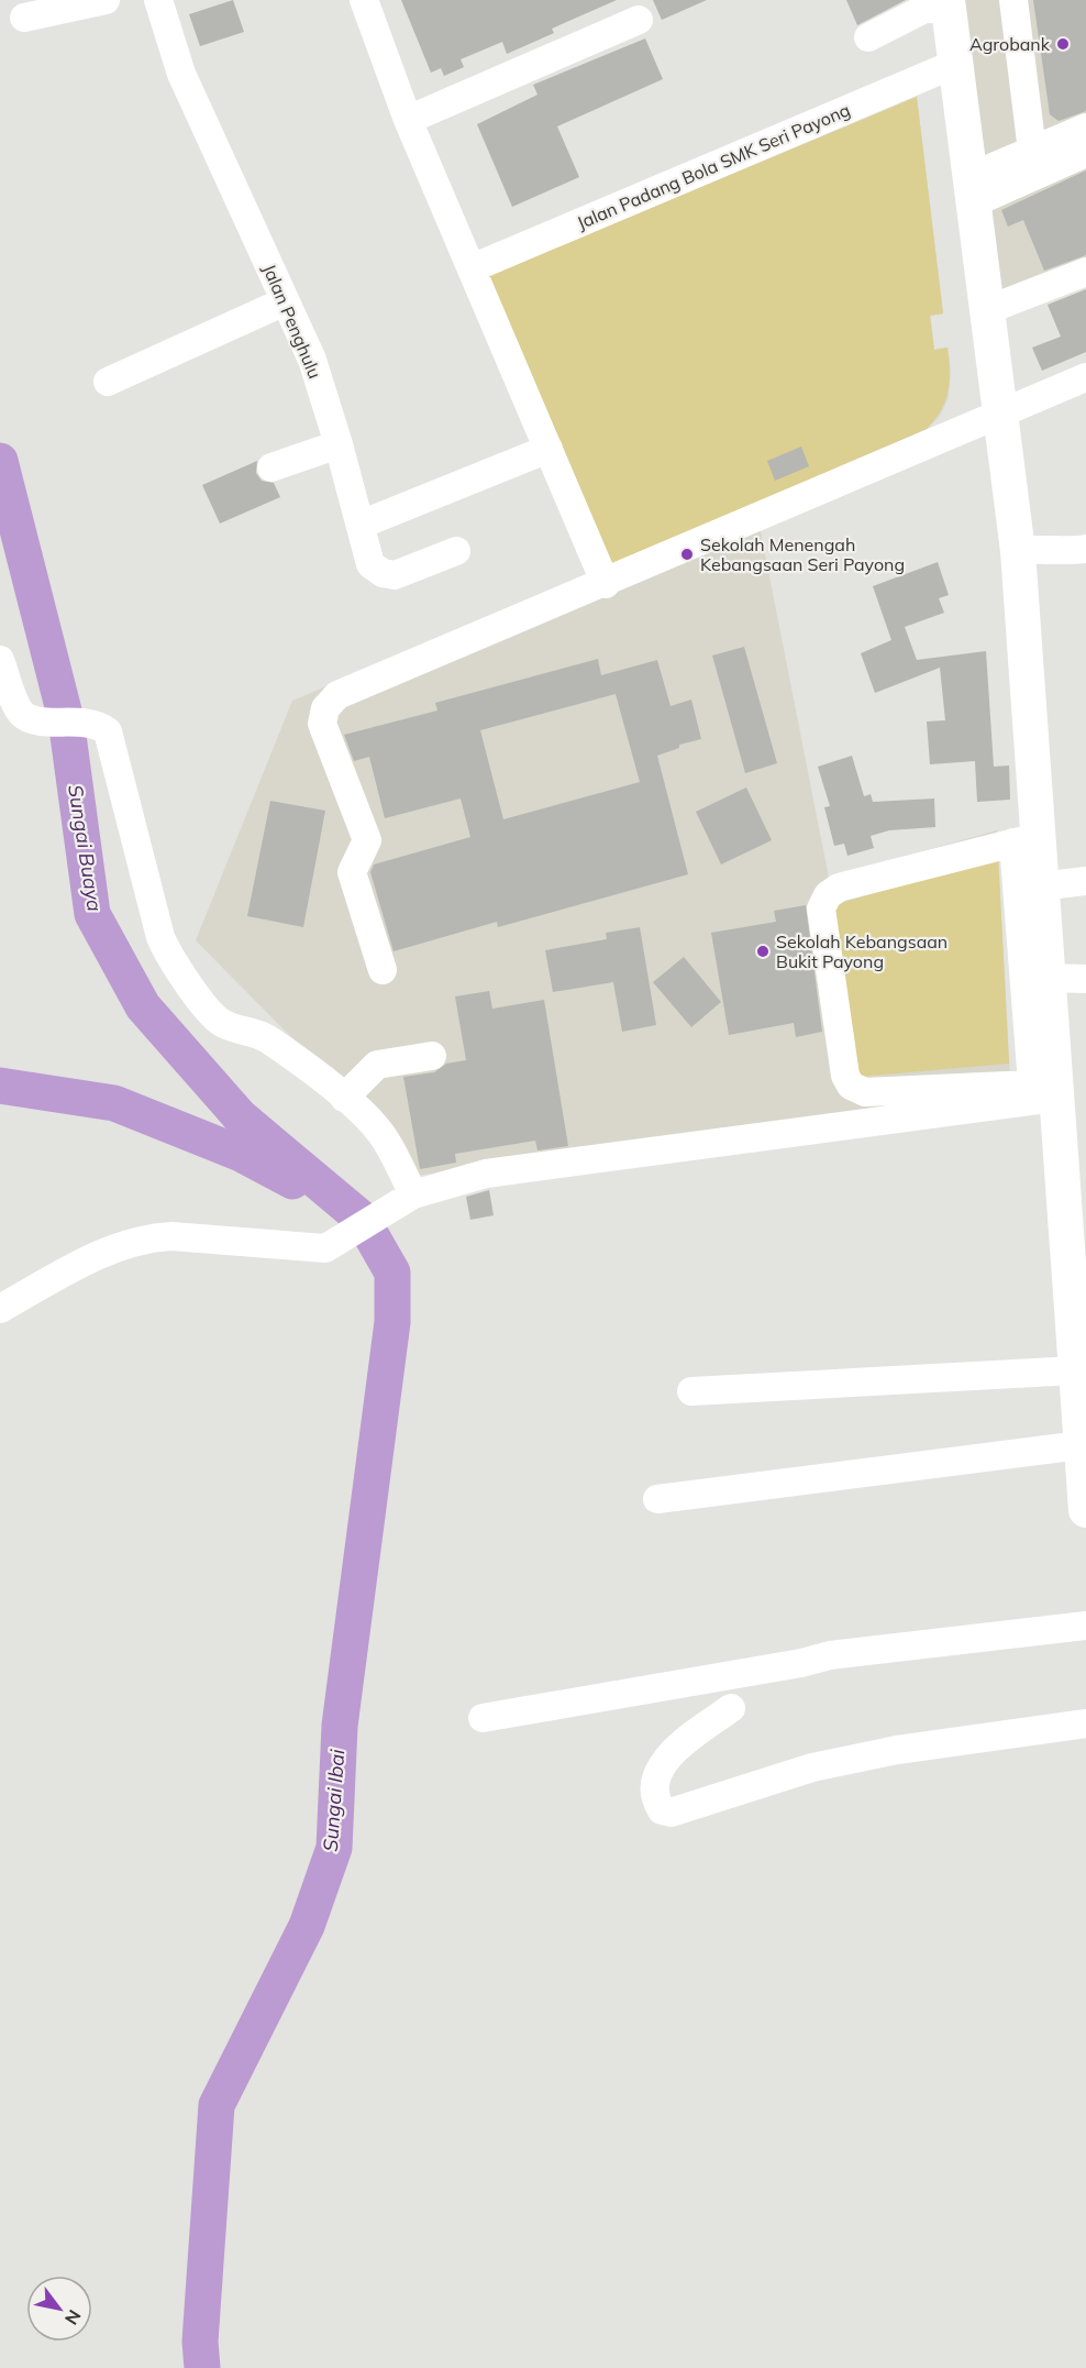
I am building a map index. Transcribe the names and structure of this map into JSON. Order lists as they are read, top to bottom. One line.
{"streets":{"street":["Jalan Padang Bola SMK Seri Payong","Jalan Penghulu"]},"water":["Sungai Buaya","Sungai Ibai"],"places":["Agrobank","Sekolah Menengah Kebangsaan Seri Payong","Sekolah Kebangsaan Bukit Payong"],"north":"bottom right"}
